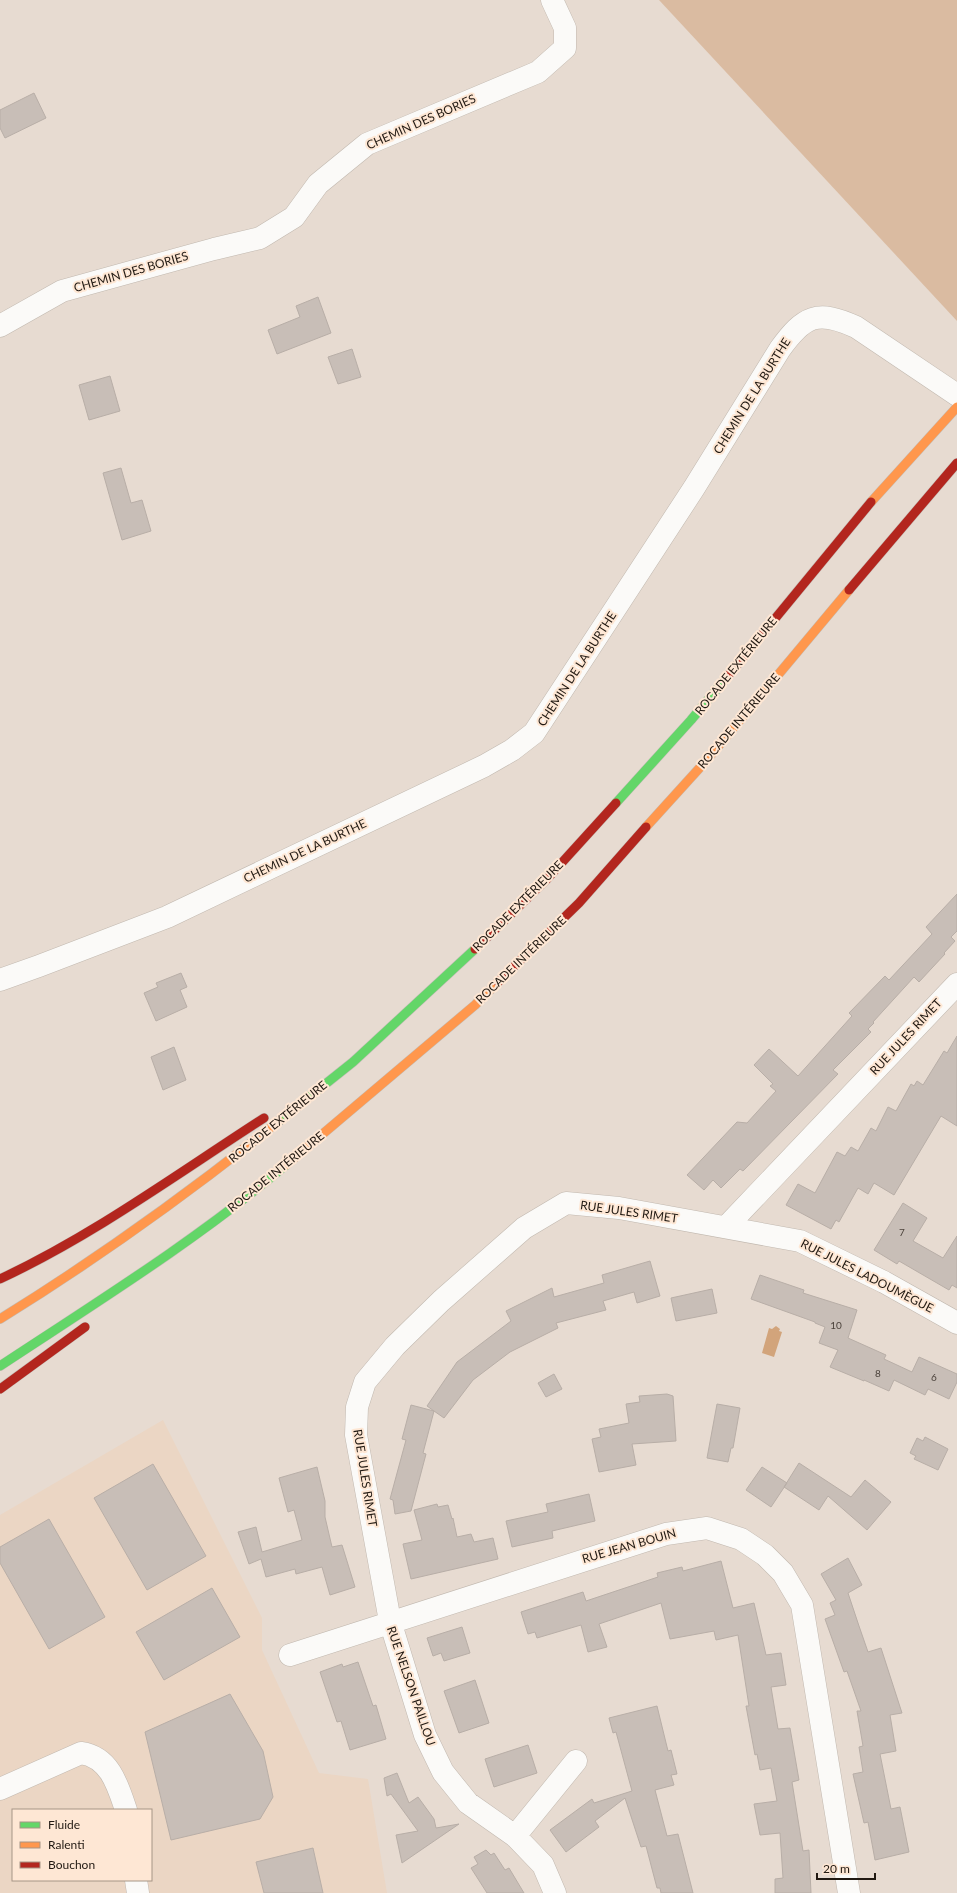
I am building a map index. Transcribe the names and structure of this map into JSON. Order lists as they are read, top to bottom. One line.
{"streets":{"highway":["ROCADE EXTÉRIEURE","ROCADE INTÉRIEURE"],"street":["CHEMIN DES BORIES","CHEMIN DE LA BURTHE","RUE JULES RIMET","RUE JULES LADOUMÈGUE","RUE JEAN BOUIN","RUE NELSON PAILLOU"]},"crossings":[["RUE JULES RIMET","RUE JULES LADOUMÈGUE"],["RUE JULES RIMET","RUE JEAN BOUIN"],["RUE JULES RIMET","RUE NELSON PAILLOU"],["RUE JEAN BOUIN","RUE NELSON PAILLOU"]],"house_numbers":["7","10","8","6"],"legend":["Fluide","Ralenti","Bouchon"],"scale_bar":"20 m"}
